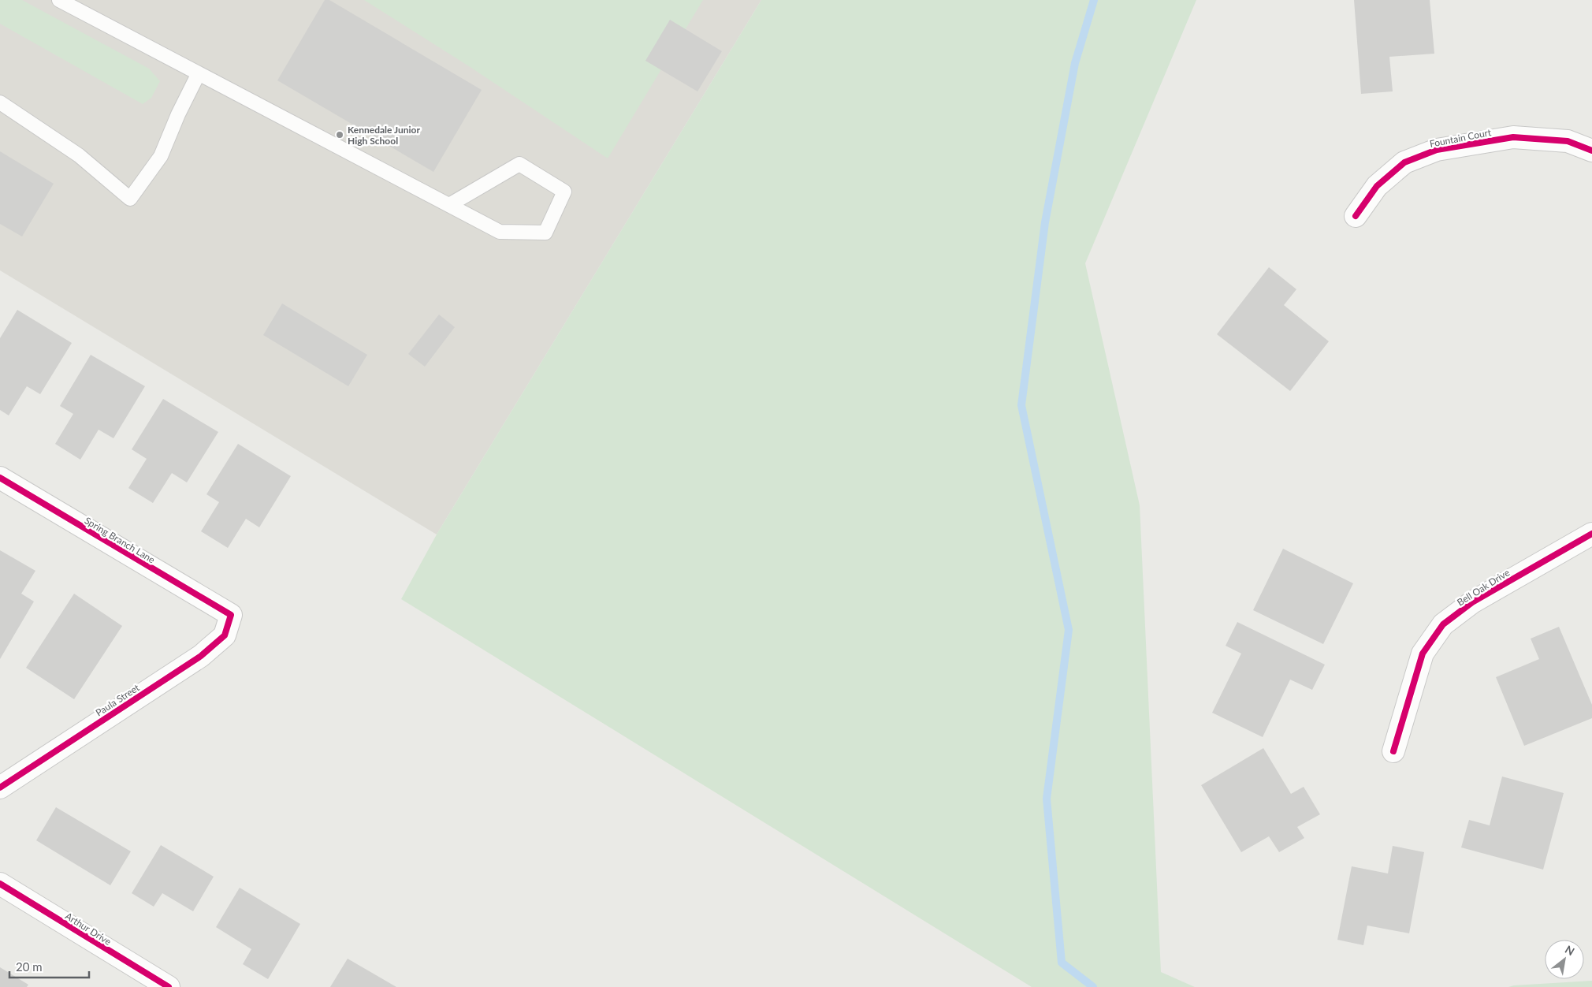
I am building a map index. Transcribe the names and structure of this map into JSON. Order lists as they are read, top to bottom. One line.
{"streets":{"street":["Fountain Court","Spring Branch Lane","Bell Oak Drive","Paula Street","Arthur Drive"]},"crossings":[["Spring Branch Lane","Paula Street"]],"places":["Kennedale Junior High School"],"scale_bar":"20 m","north":"top right"}
